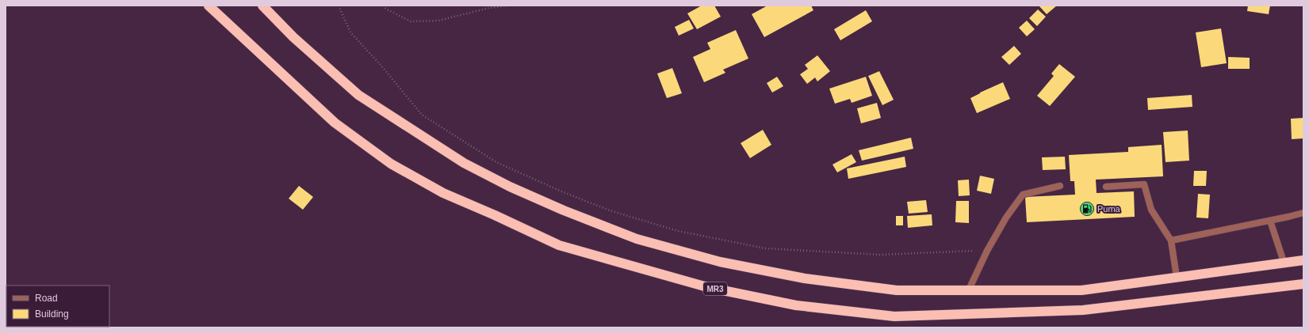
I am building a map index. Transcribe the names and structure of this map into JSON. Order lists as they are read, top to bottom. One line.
{"streets":{"highway":["MR3"]},"places":{"fuel station":["Puma"]},"legend":["Road","Building"]}
